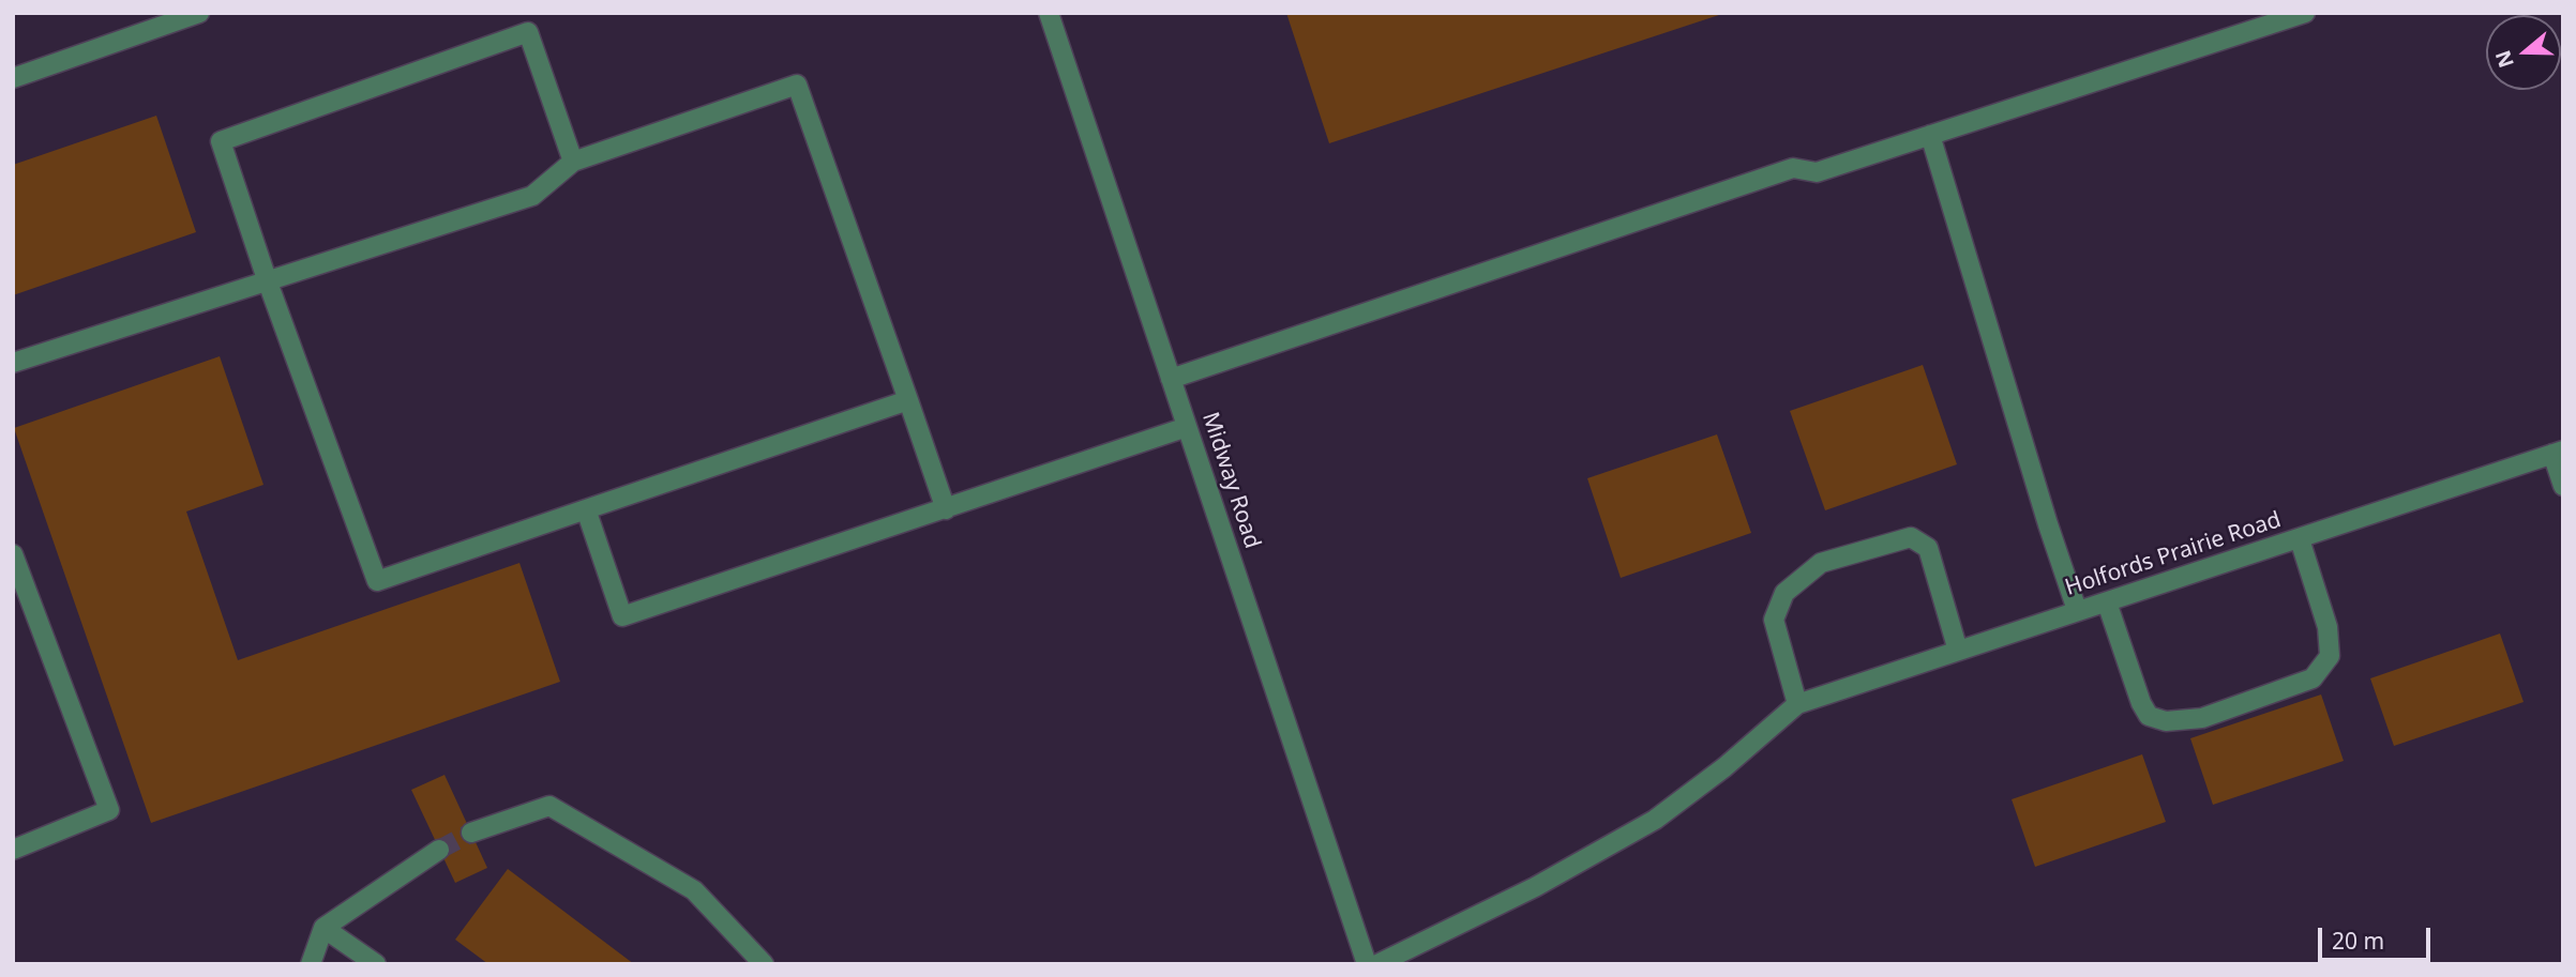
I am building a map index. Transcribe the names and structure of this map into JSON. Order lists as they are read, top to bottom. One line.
{"streets":{"street":["Midway Road","Holfords Prairie Road"]},"scale_bar":"20 m","north":"left"}
